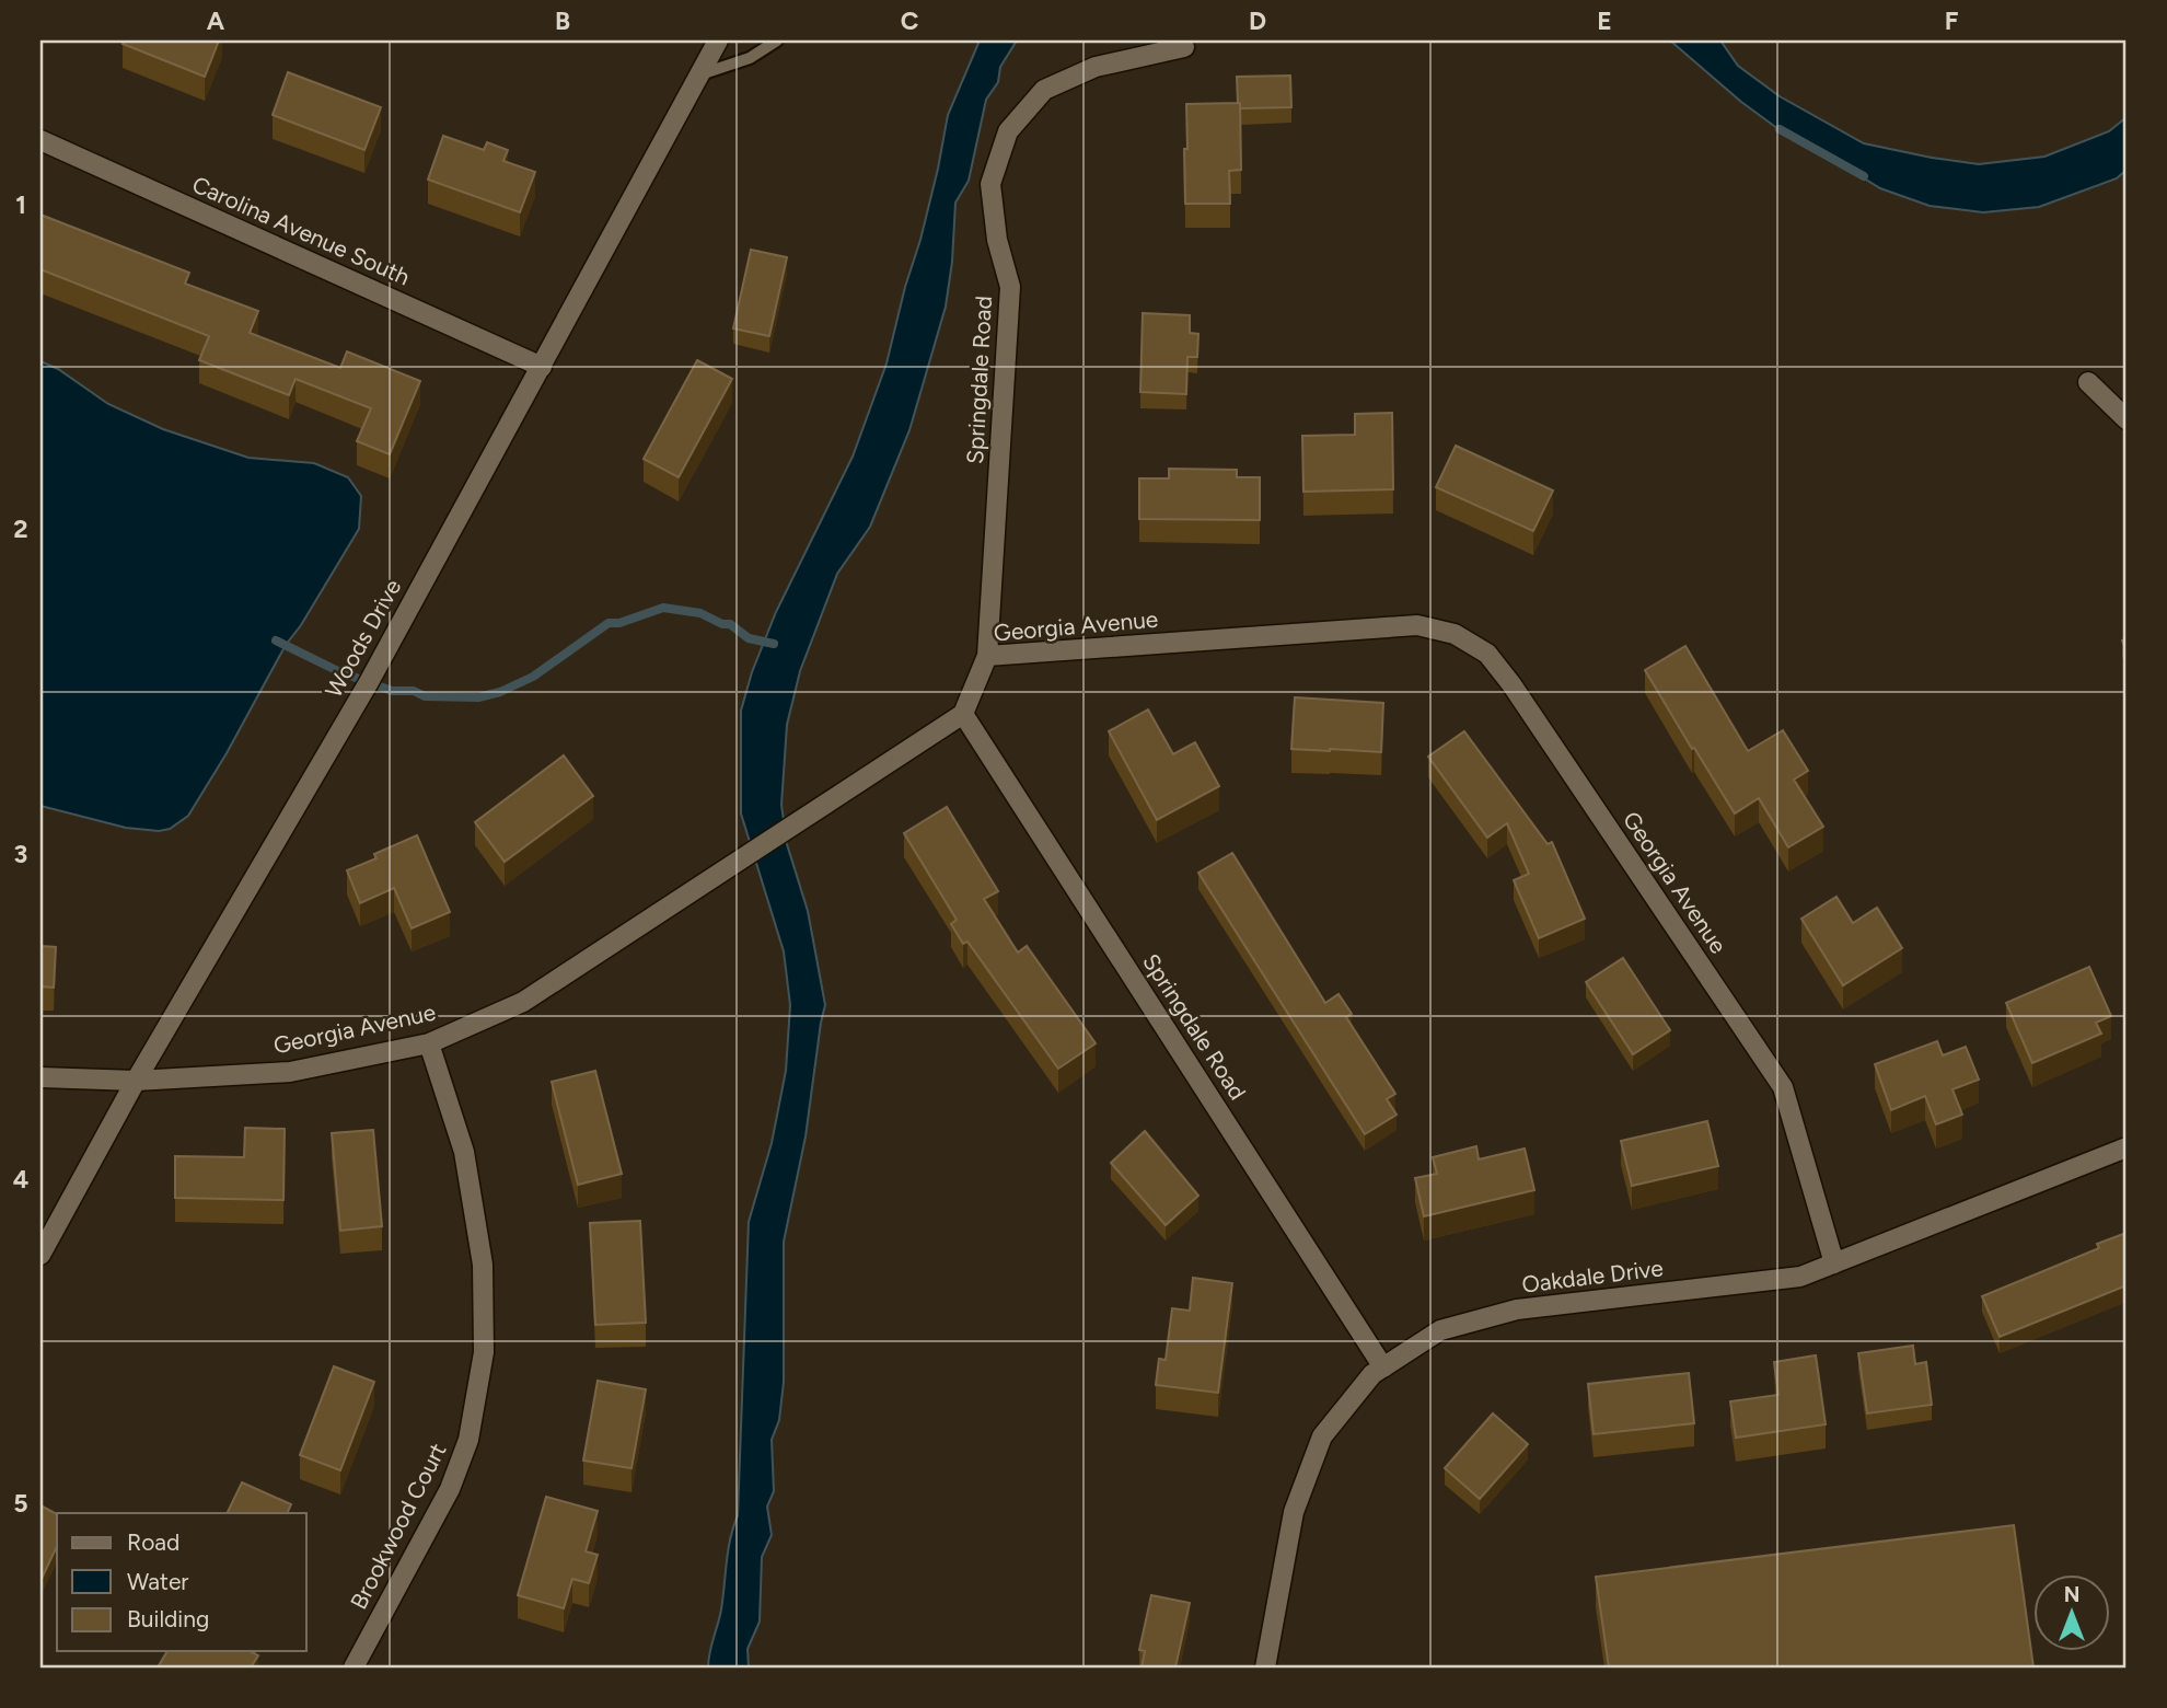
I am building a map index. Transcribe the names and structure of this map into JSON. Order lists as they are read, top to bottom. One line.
{"streets":{"street":["Carolina Avenue South","Springdale Road","Georgia Avenue","Woods Drive","Oakdale Drive","Brookwood Court"]},"crossings":[["Carolina Avenue South","Woods Drive"],["Springdale Road","Georgia Avenue"],["Springdale Road","Oakdale Drive"],["Georgia Avenue","Woods Drive"],["Georgia Avenue","Oakdale Drive"],["Georgia Avenue","Brookwood Court"]],"legend":["Road","Water","Building"],"north":"top","grid":{"columns":["A","B","C","D","E","F"],"rows":["1","2","3","4","5"]}}
